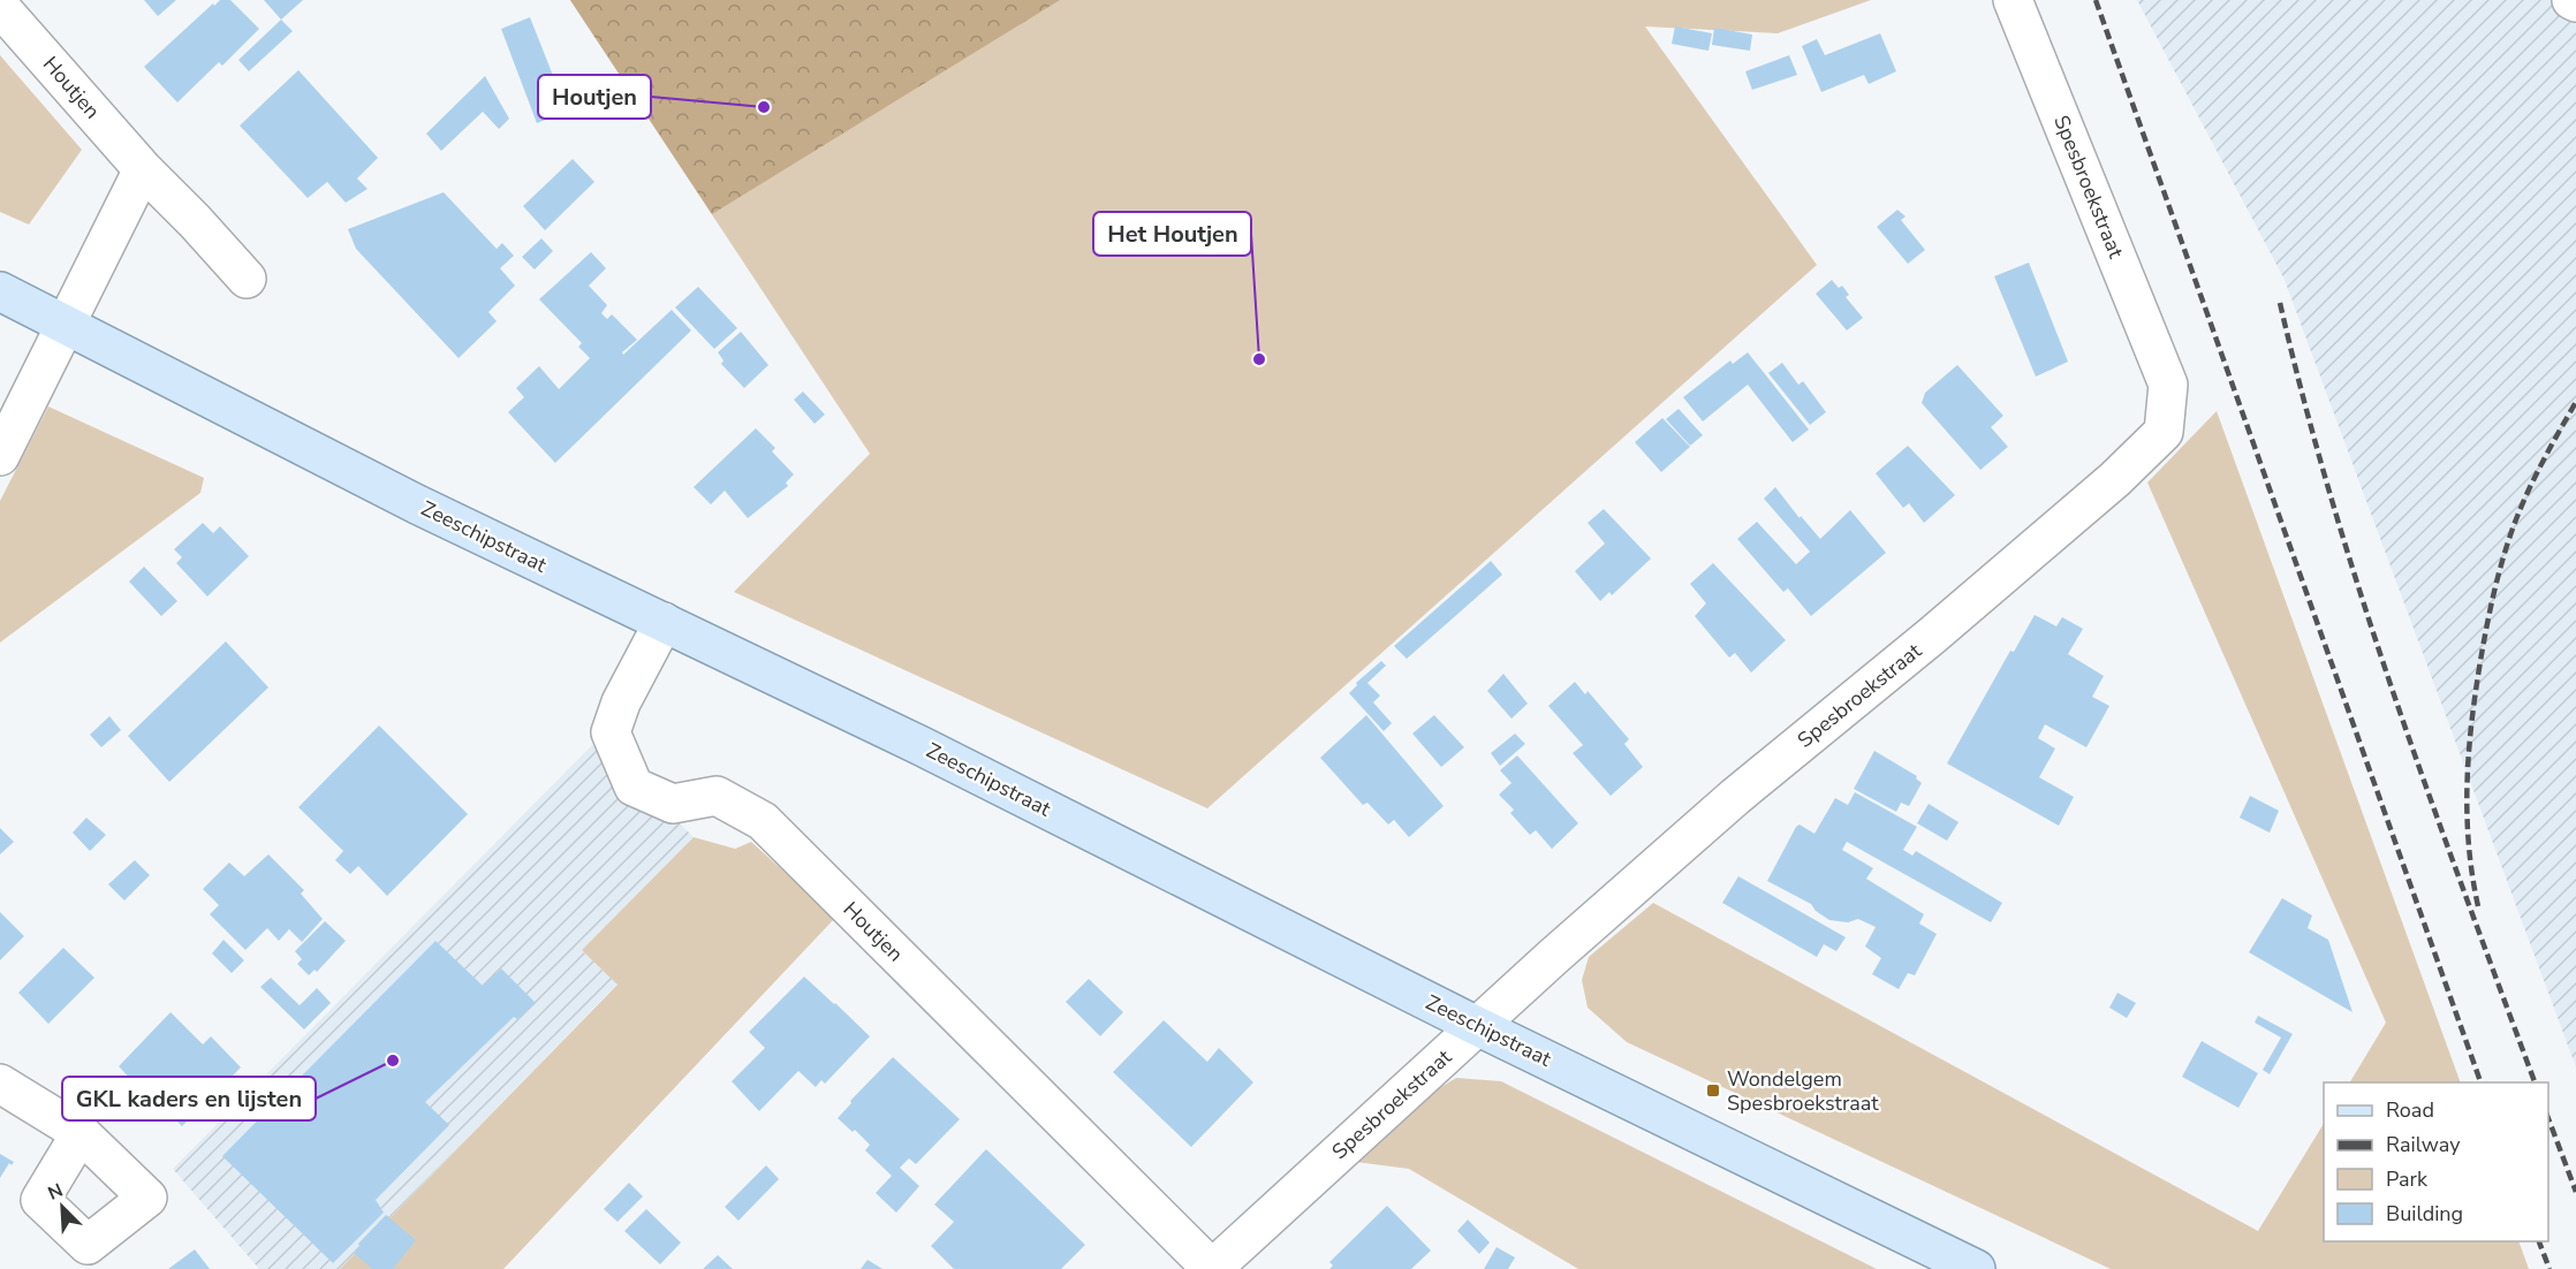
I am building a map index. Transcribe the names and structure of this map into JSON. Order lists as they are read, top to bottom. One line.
{"streets":{"main road":["Zeeschipstraat"],"street":["Houtjen","Spesbroekstraat"]},"crossings":[["Houtjen","Spesbroekstraat"],["Houtjen","Zeeschipstraat"],["Spesbroekstraat","Zeeschipstraat"]],"places":{"other":["Houtjen","Het Houtjen","GKL kaders en lijsten"],"transit":["Wondelgem Spesbroekstraat"]},"legend":["Road","Railway","Park","Building"],"north":"top left"}
